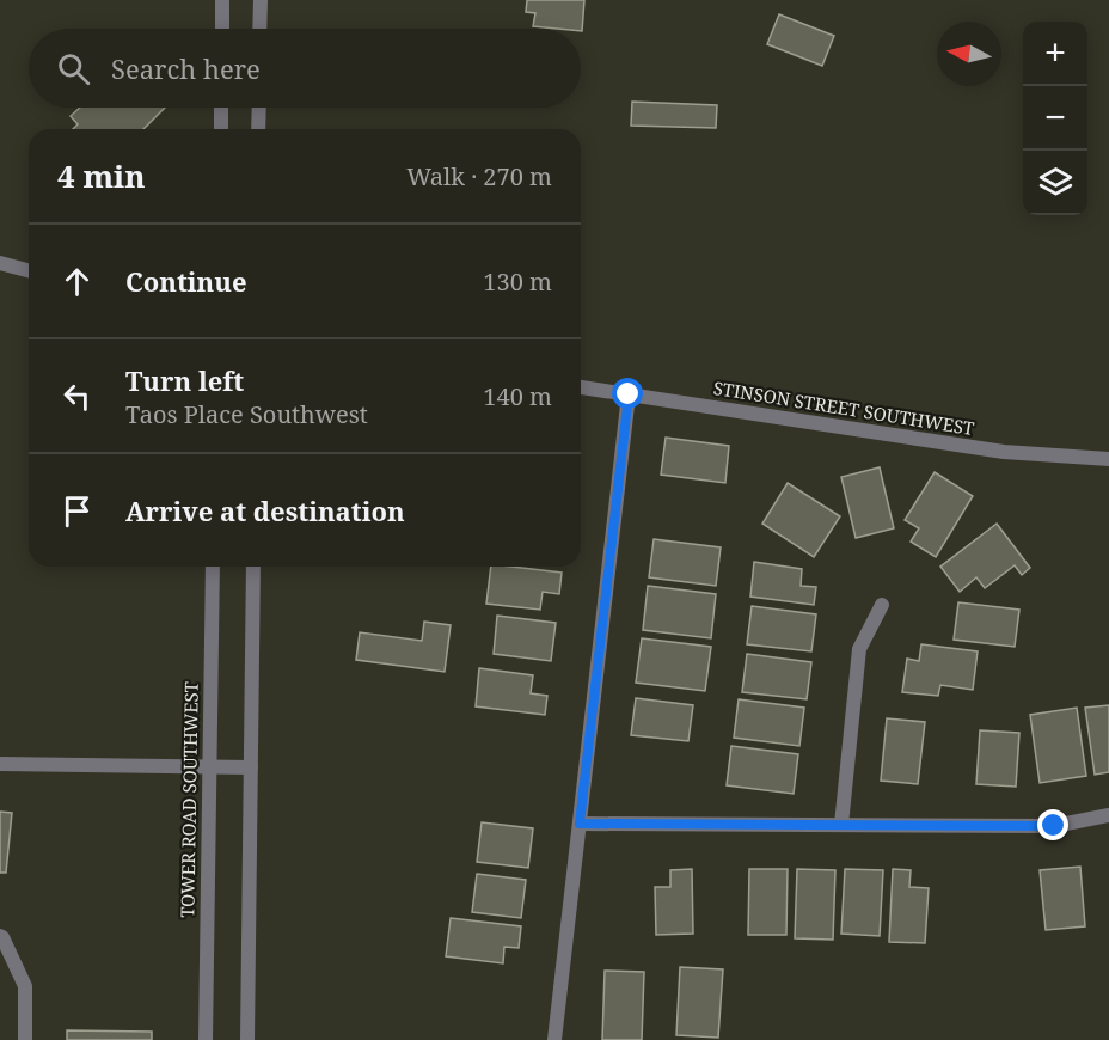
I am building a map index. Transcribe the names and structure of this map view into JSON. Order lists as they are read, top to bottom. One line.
{"streets":{"street":["STINSON STREET SOUTHWEST","TOWER ROAD SOUTHWEST"]},"north":"left","page":{"map_buttons":["+","−"],"search":"Search here","heading":["4 min","Walk · 270 m"],"list":[["Continue","130 m"],["Turn left","Taos Place Southwest","140 m"],"Arrive at destination"]}}
